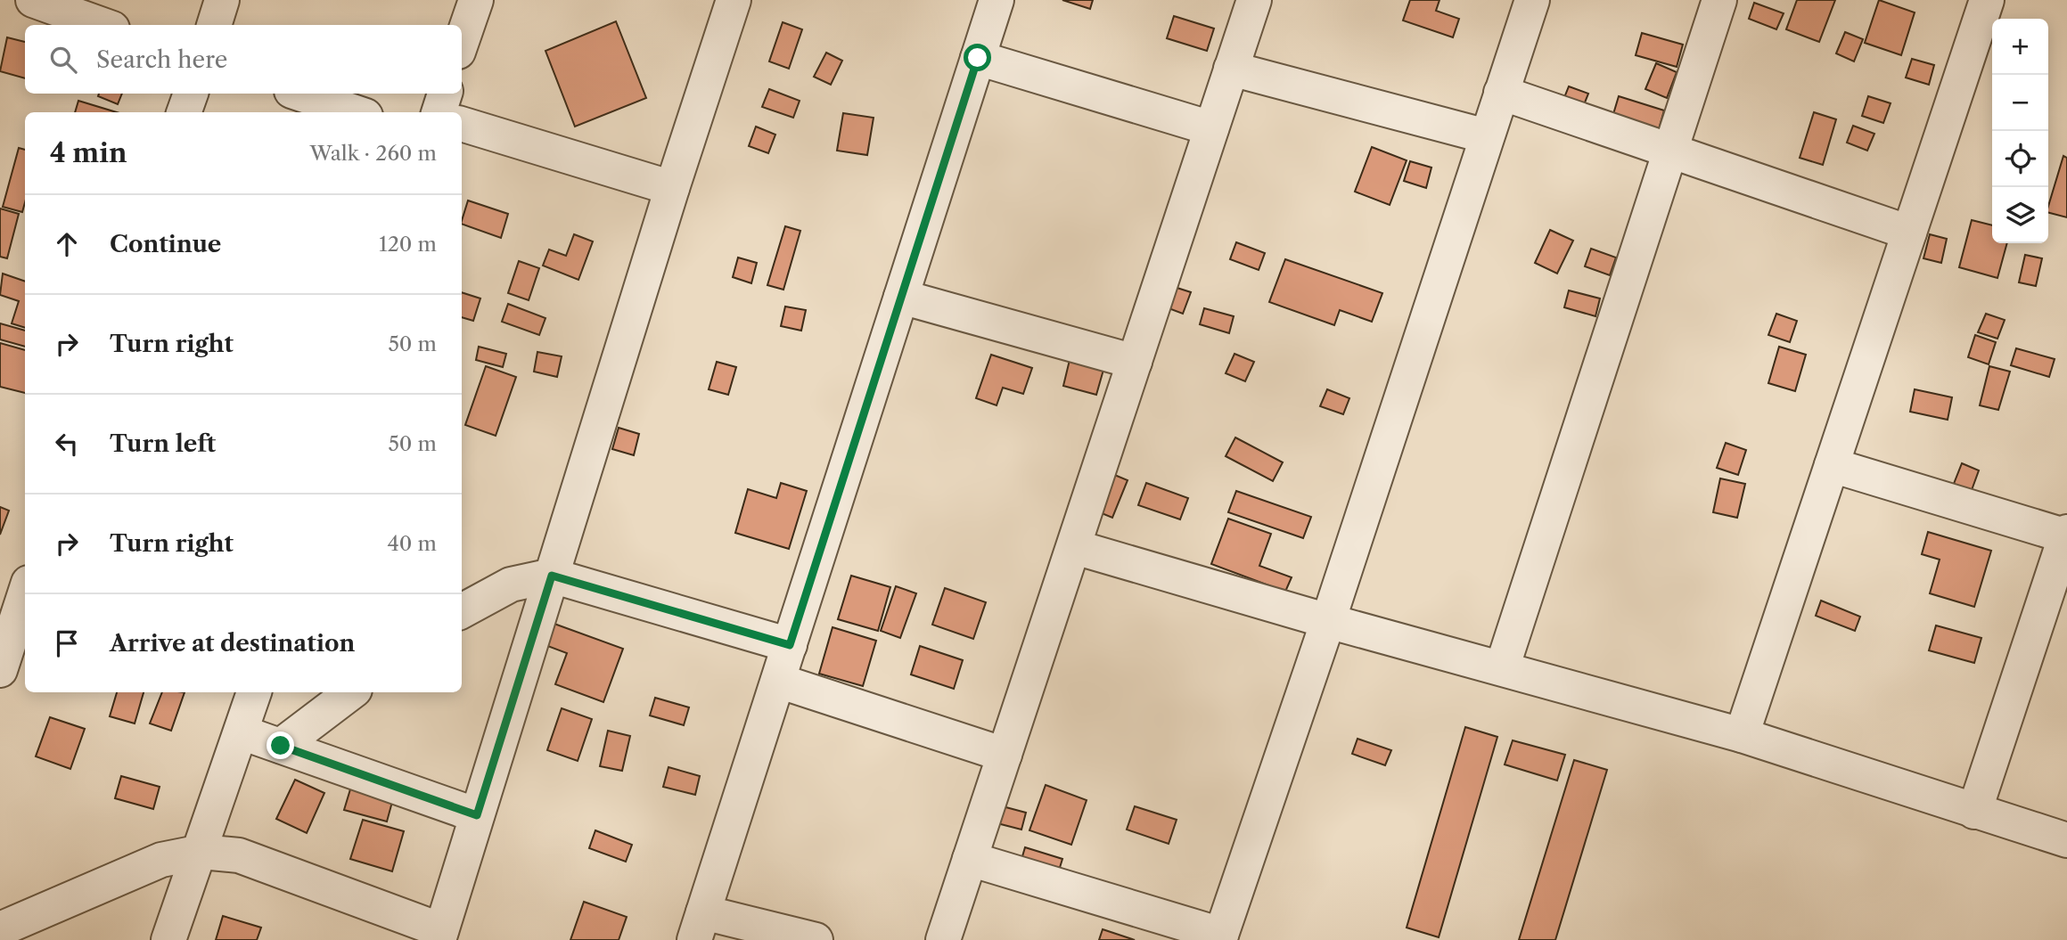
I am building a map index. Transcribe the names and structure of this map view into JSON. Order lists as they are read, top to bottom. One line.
{"page":{"map_buttons":["+","−"],"search":"Search here","heading":["4 min","Walk · 260 m"],"list":[["Continue","120 m"],["Turn right","50 m"],["Turn left","50 m"],["Turn right","40 m"],"Arrive at destination"]}}
